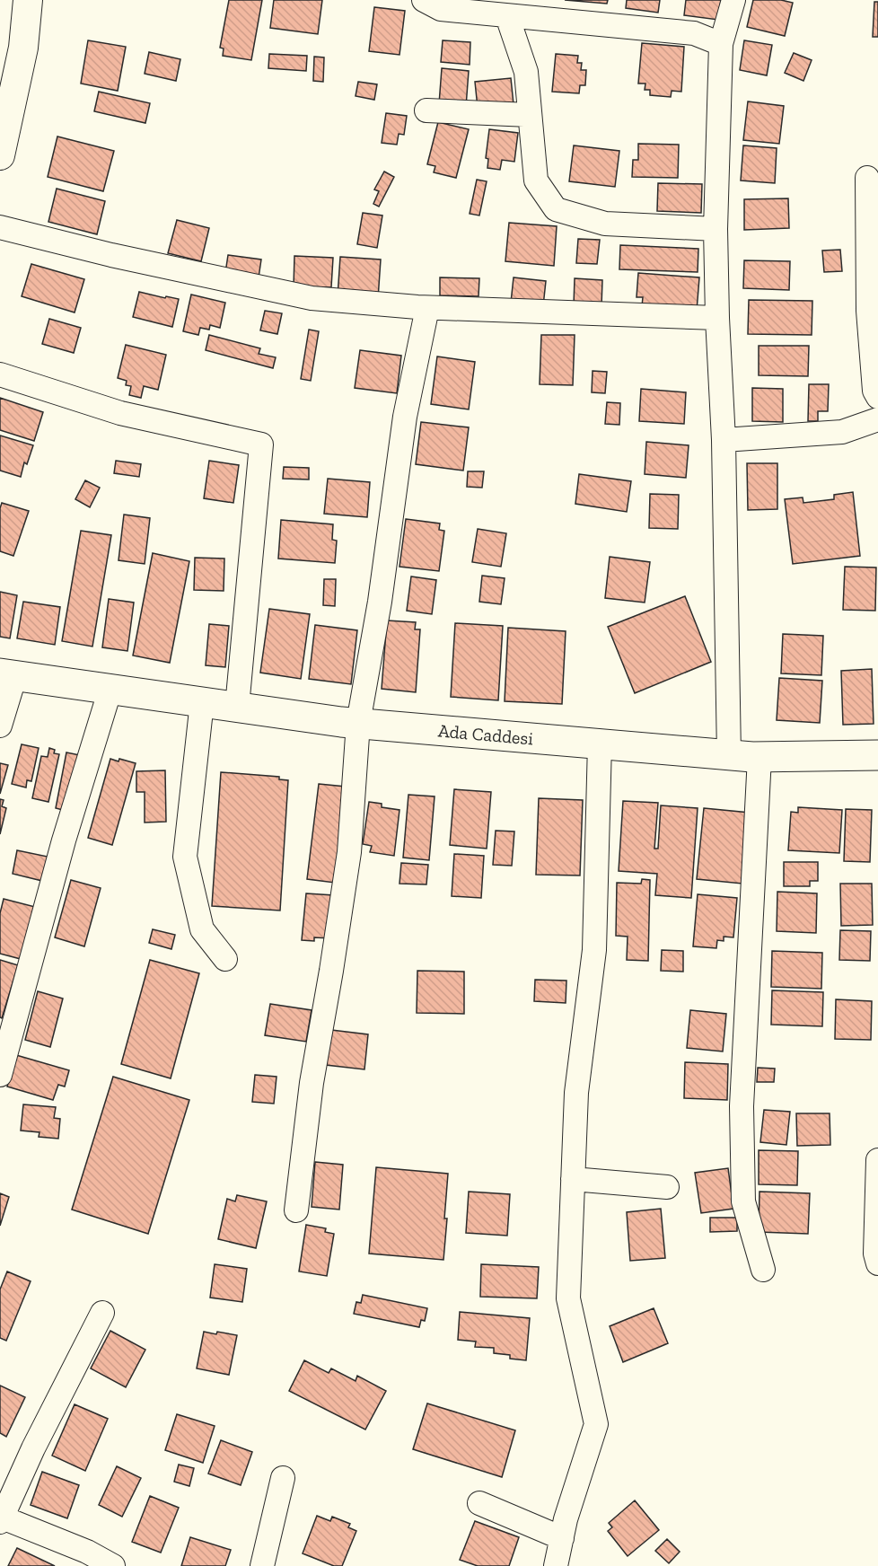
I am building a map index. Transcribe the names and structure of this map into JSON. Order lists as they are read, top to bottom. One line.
{"streets":{"main road":["Ada Caddesi"]}}
